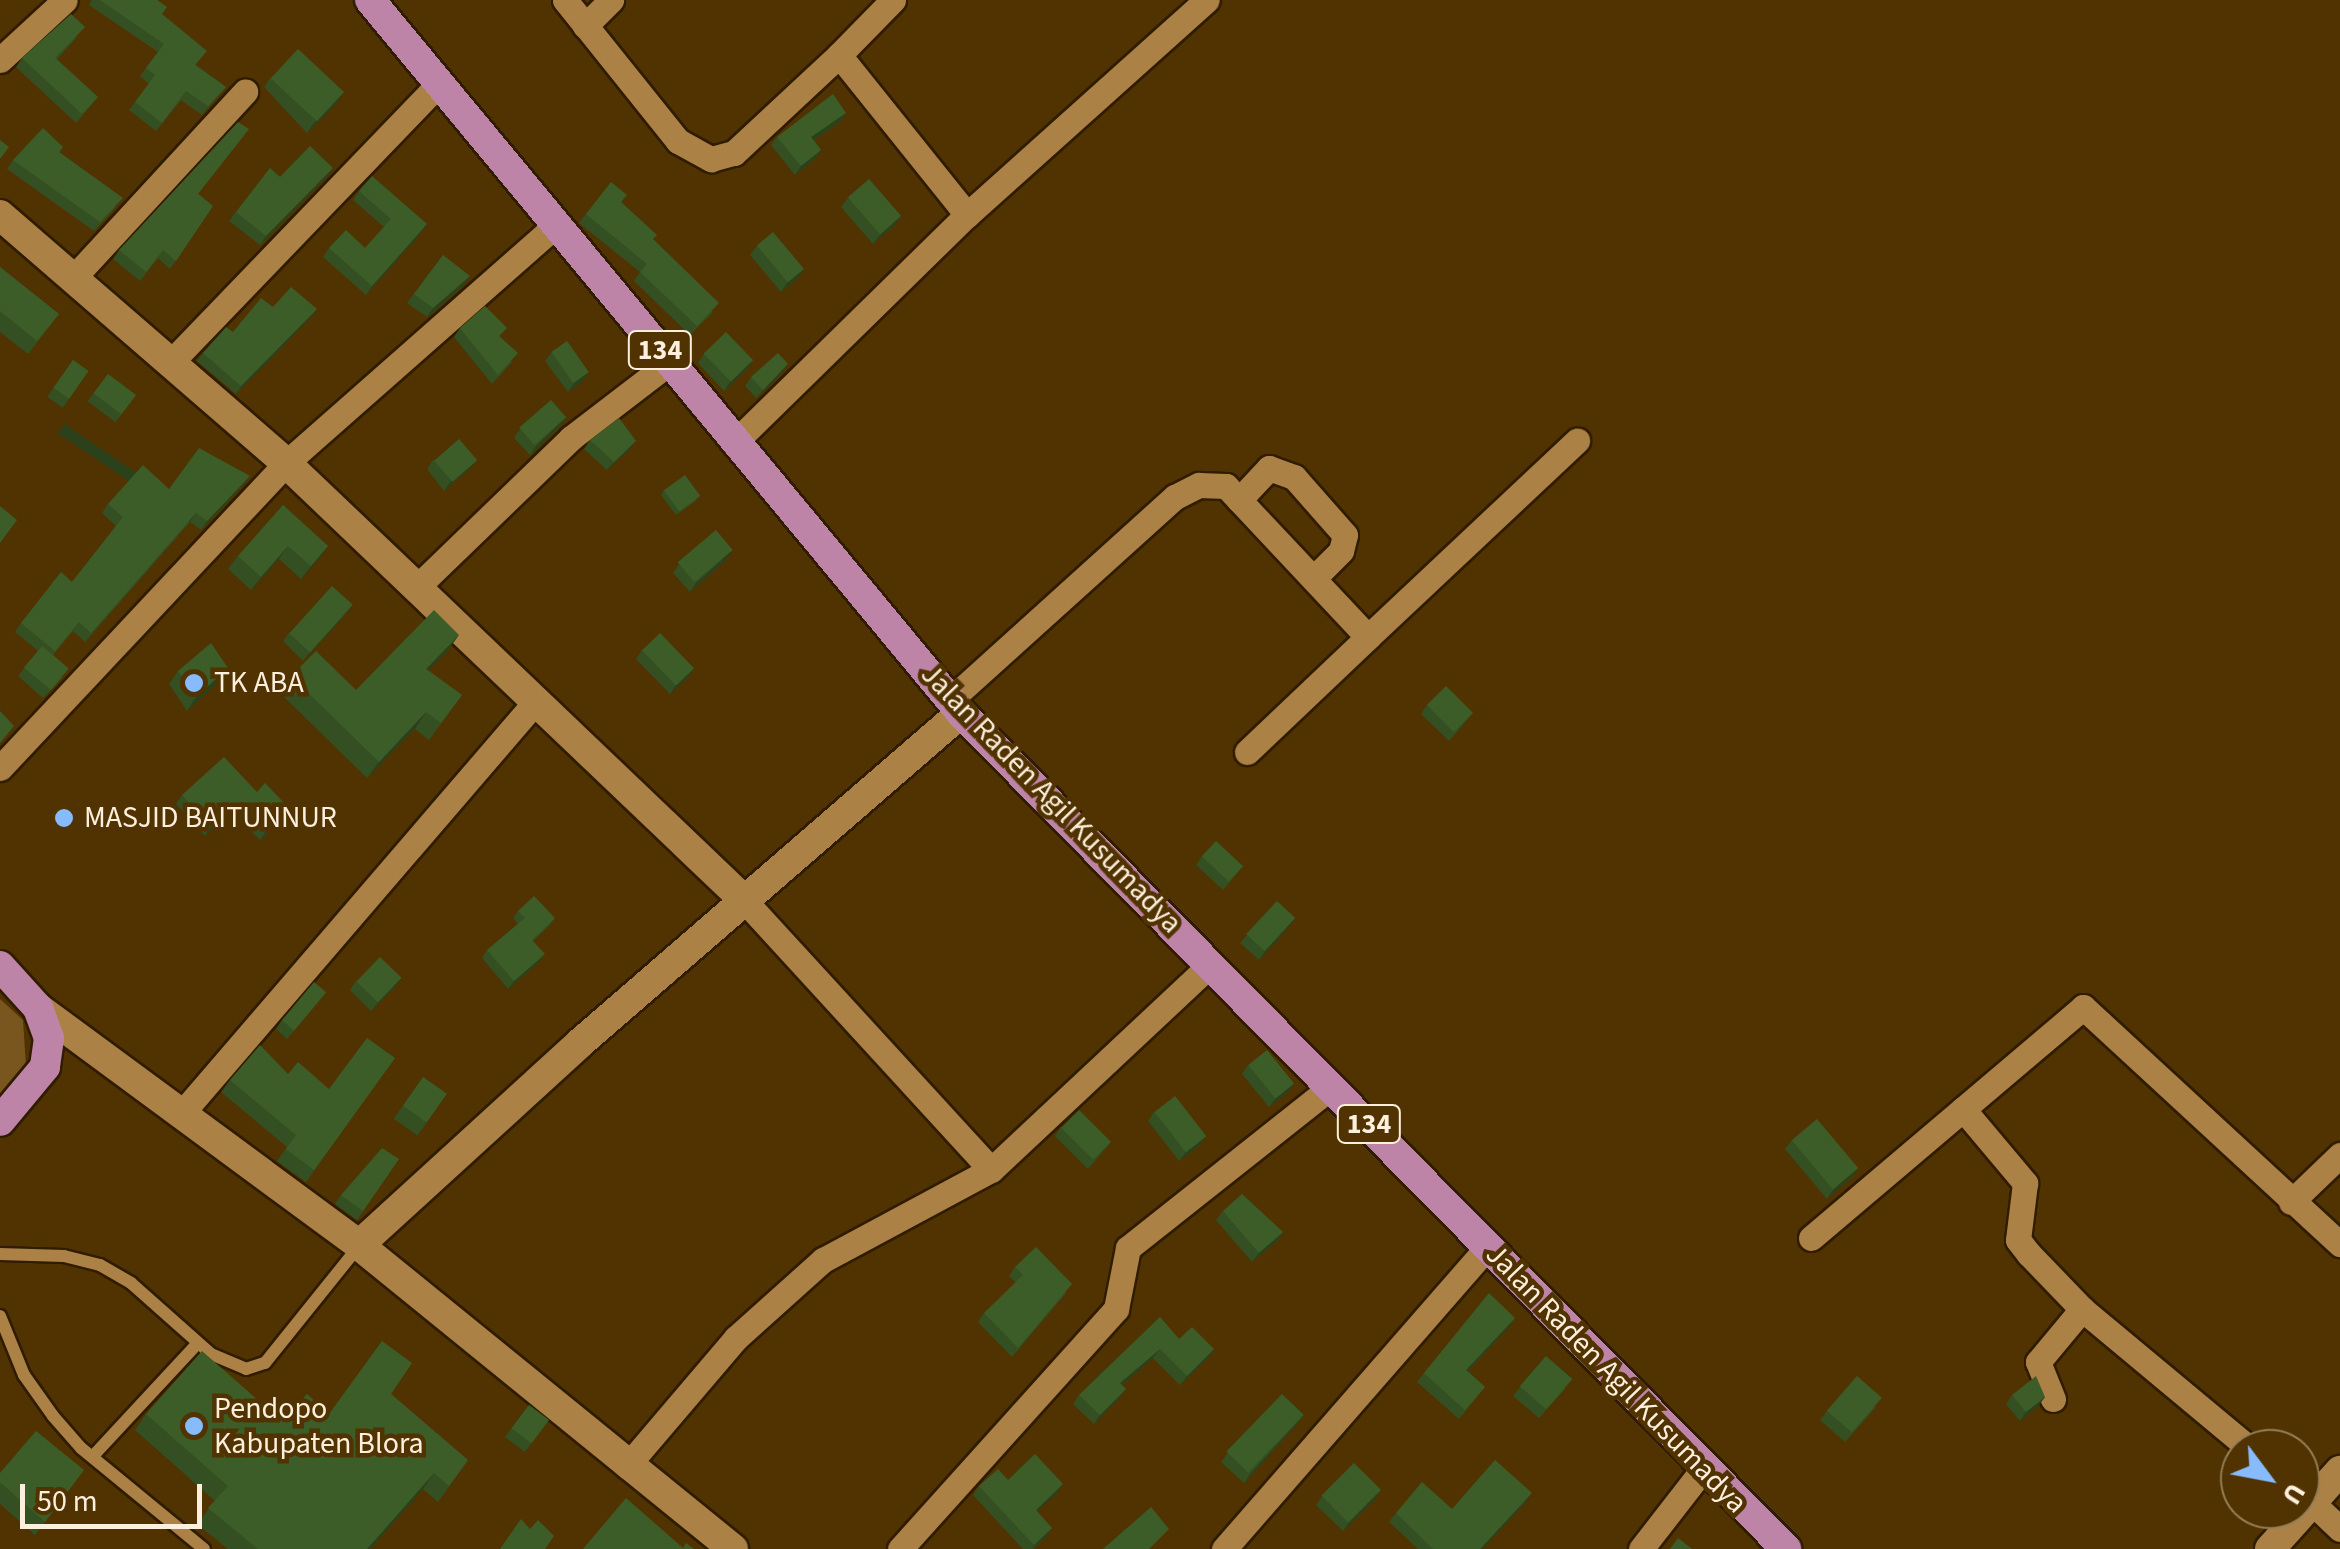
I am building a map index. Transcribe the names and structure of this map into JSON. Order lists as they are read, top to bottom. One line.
{"streets":{"main road":["134","Jalan Raden Agil Kusumadya"]},"places":["TK ABA","MASJID BAITUNNUR","Pendopo Kabupaten Blora"],"scale_bar":"50 m","north":"bottom right"}
